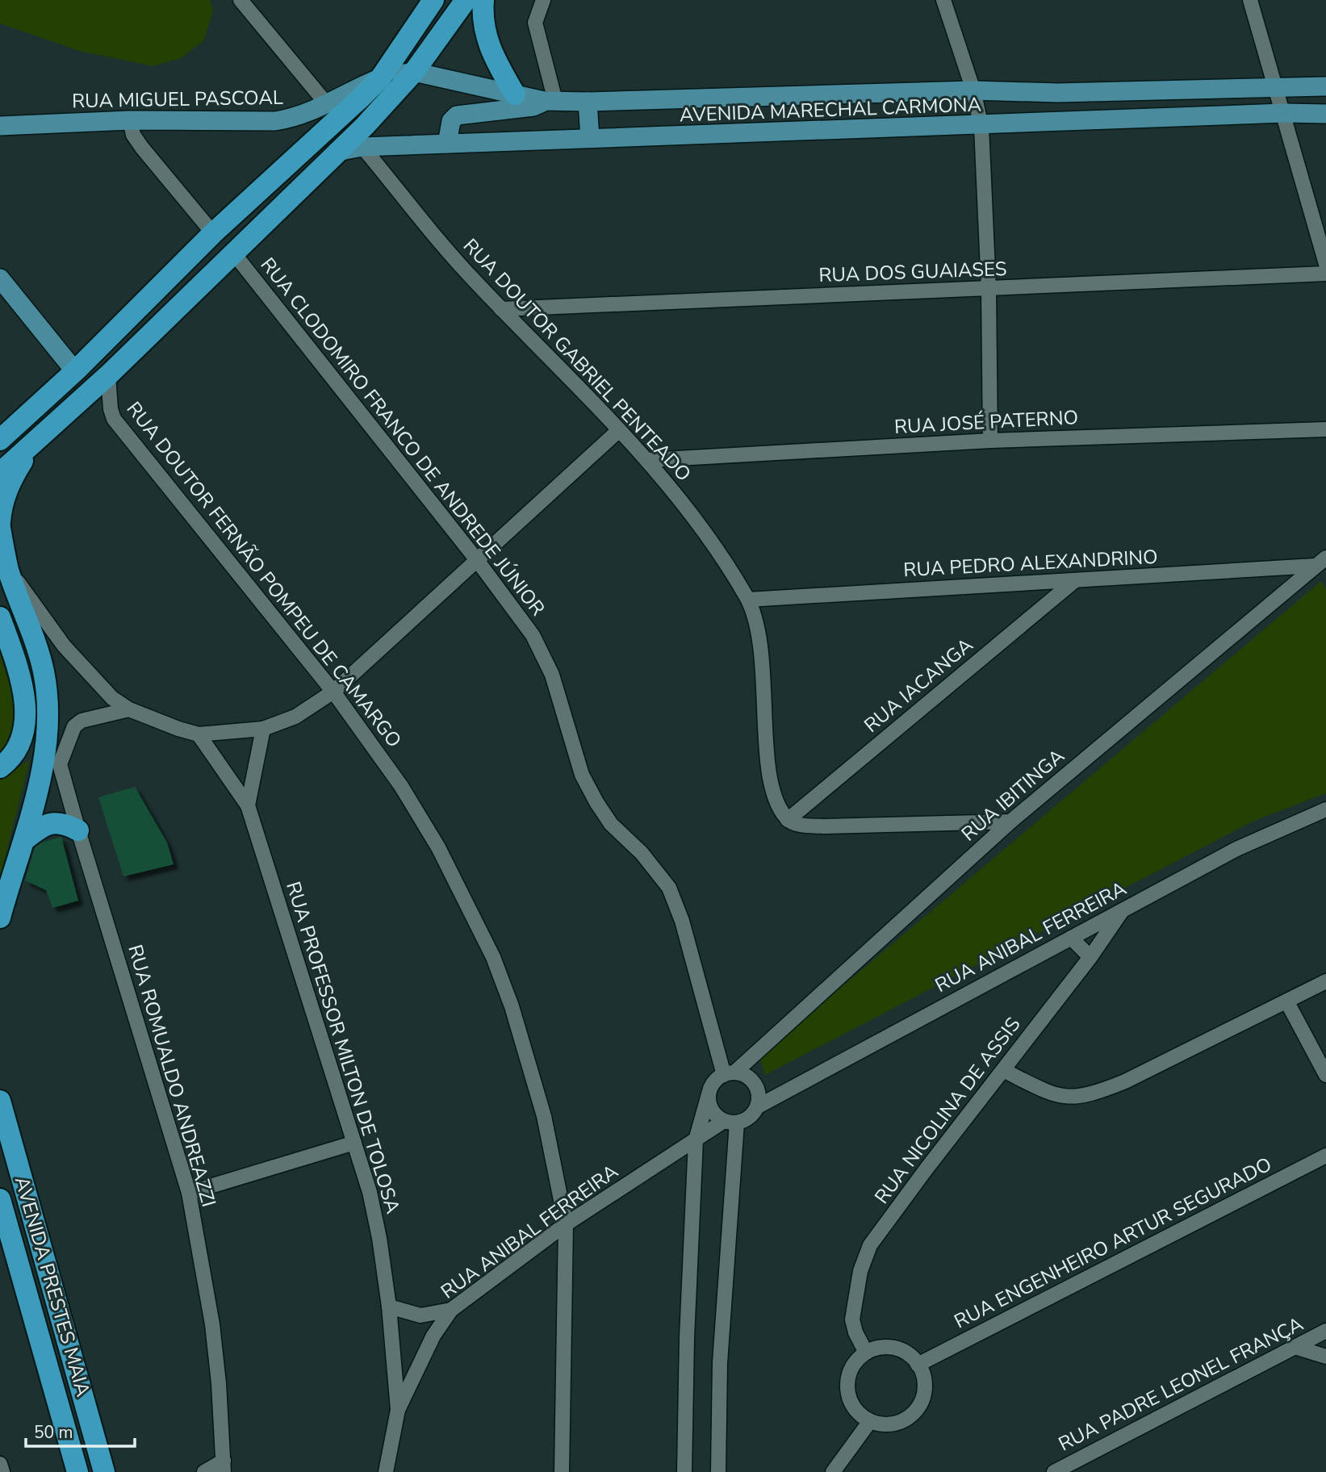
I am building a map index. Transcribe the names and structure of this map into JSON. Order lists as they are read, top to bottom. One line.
{"streets":{"highway":["AVENIDA PRESTES MAIA"],"main road":["RUA MIGUEL PASCOAL","AVENIDA MARECHAL CARMONA"],"street":["RUA DOS GUAIASES","RUA DOUTOR GABRIEL PENTEADO","RUA JOSÉ PATERNO","RUA CLODOMIRO FRANCO DE ANDREDE JÚNIOR","RUA PEDRO ALEXANDRINO","RUA DOUTOR FERNÃO POMPEU DE CAMARGO","RUA IACANGA","RUA IBITINGA","RUA ANIBAL FERREIRA","RUA PROFESSOR MILTON DE TOLOSA","RUA ROMUALDO ANDREAZZI","RUA NICOLINA DE ASSIS","RUA ENGENHEIRO ARTUR SEGURADO","RUA PADRE LEONEL FRANÇA"]},"crossings":[["RUA MIGUEL PASCOAL","AVENIDA MARECHAL CARMONA"],["AVENIDA MARECHAL CARMONA","RUA DOUTOR GABRIEL PENTEADO"],["RUA DOS GUAIASES","RUA DOUTOR GABRIEL PENTEADO"],["RUA DOUTOR GABRIEL PENTEADO","RUA JOSÉ PATERNO"],["RUA DOUTOR GABRIEL PENTEADO","RUA PEDRO ALEXANDRINO"],["RUA DOUTOR GABRIEL PENTEADO","RUA IACANGA"],["RUA CLODOMIRO FRANCO DE ANDREDE JÚNIOR","RUA IBITINGA"],["RUA CLODOMIRO FRANCO DE ANDREDE JÚNIOR","RUA ANIBAL FERREIRA"],["RUA PEDRO ALEXANDRINO","RUA IACANGA"],["RUA PEDRO ALEXANDRINO","RUA IBITINGA"],["RUA DOUTOR FERNÃO POMPEU DE CAMARGO","RUA ANIBAL FERREIRA"],["RUA IBITINGA","RUA ANIBAL FERREIRA"],["RUA ANIBAL FERREIRA","RUA PROFESSOR MILTON DE TOLOSA"],["RUA ANIBAL FERREIRA","RUA NICOLINA DE ASSIS"],["RUA NICOLINA DE ASSIS","RUA ENGENHEIRO ARTUR SEGURADO"]],"scale_bar":"50 m"}
